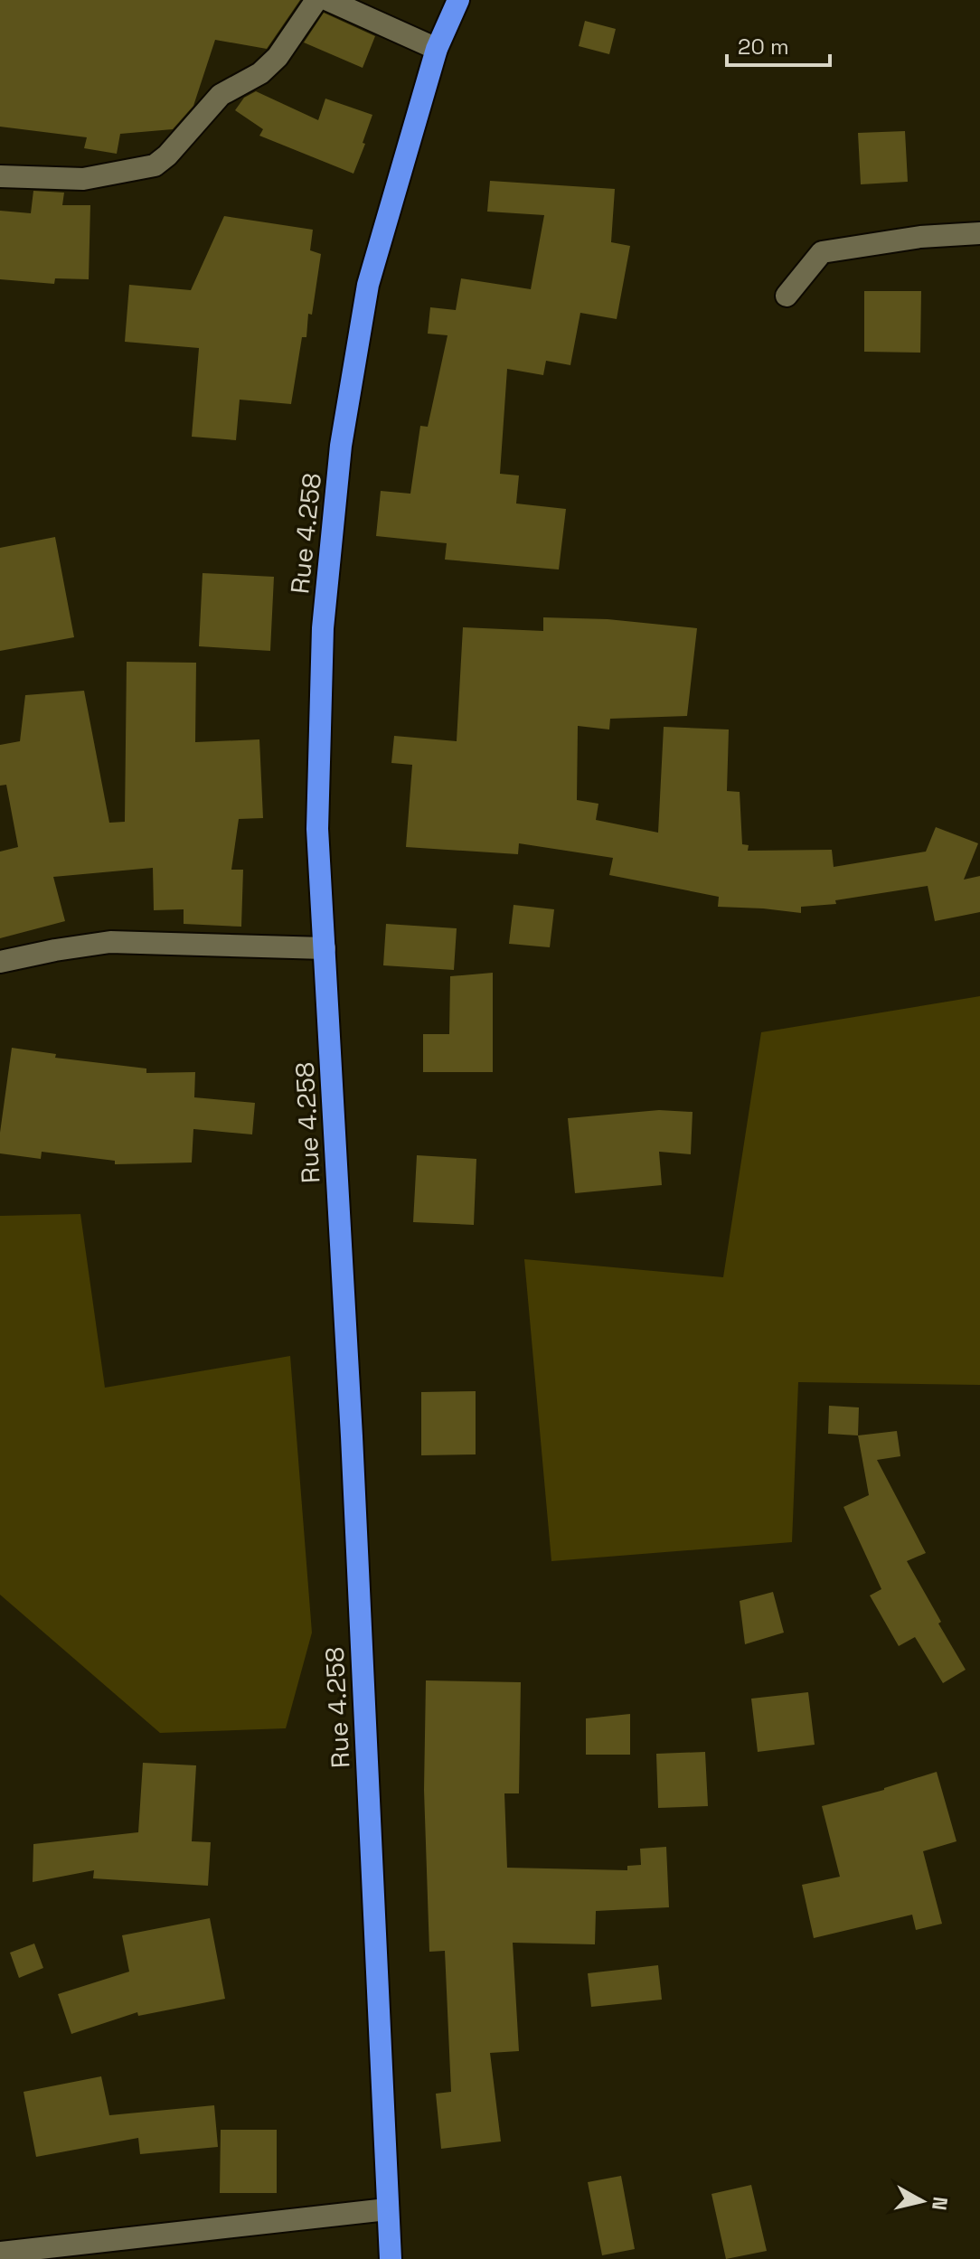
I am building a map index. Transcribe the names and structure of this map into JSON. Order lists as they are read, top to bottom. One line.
{"streets":{"highway":["Rue 4.258"]},"scale_bar":"20 m","north":"right"}
